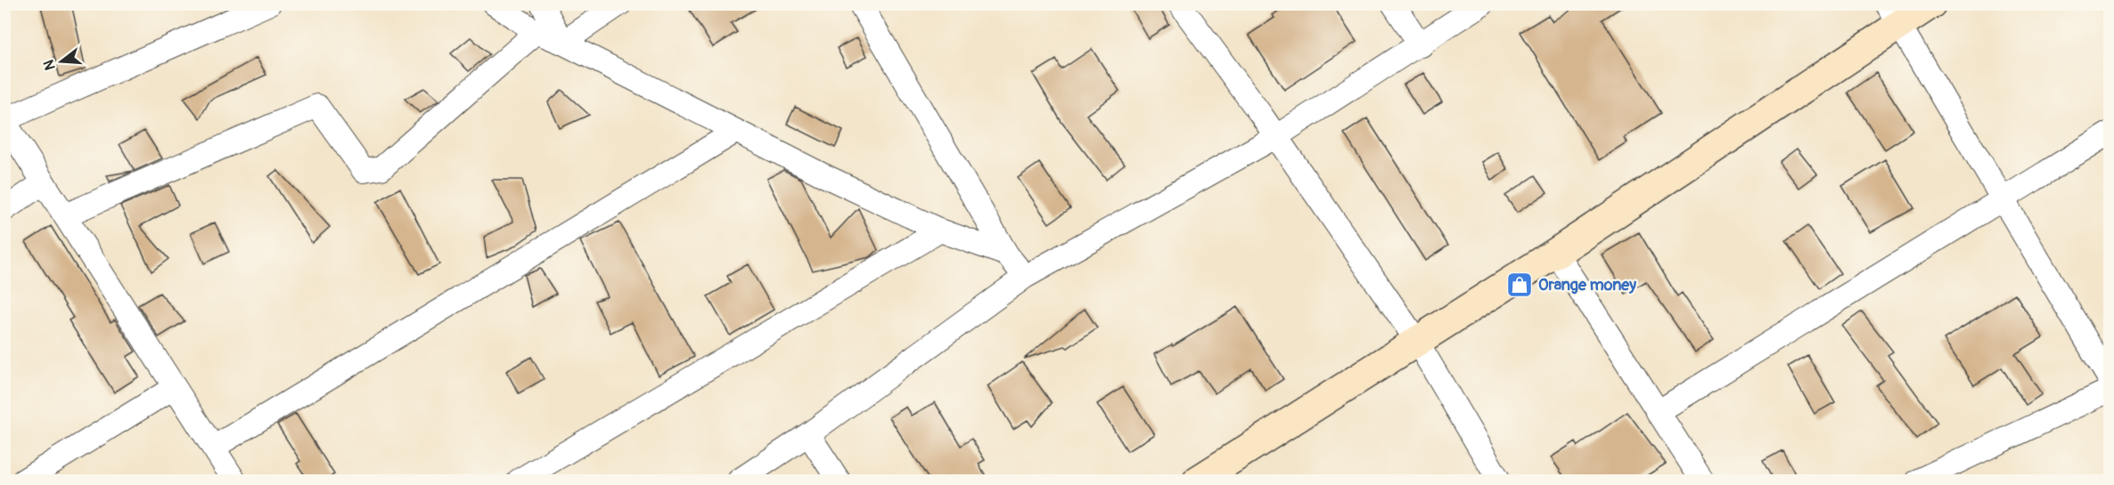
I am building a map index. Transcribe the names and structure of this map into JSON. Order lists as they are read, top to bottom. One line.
{"places":{"shop":["Orange money"]},"north":"left"}
